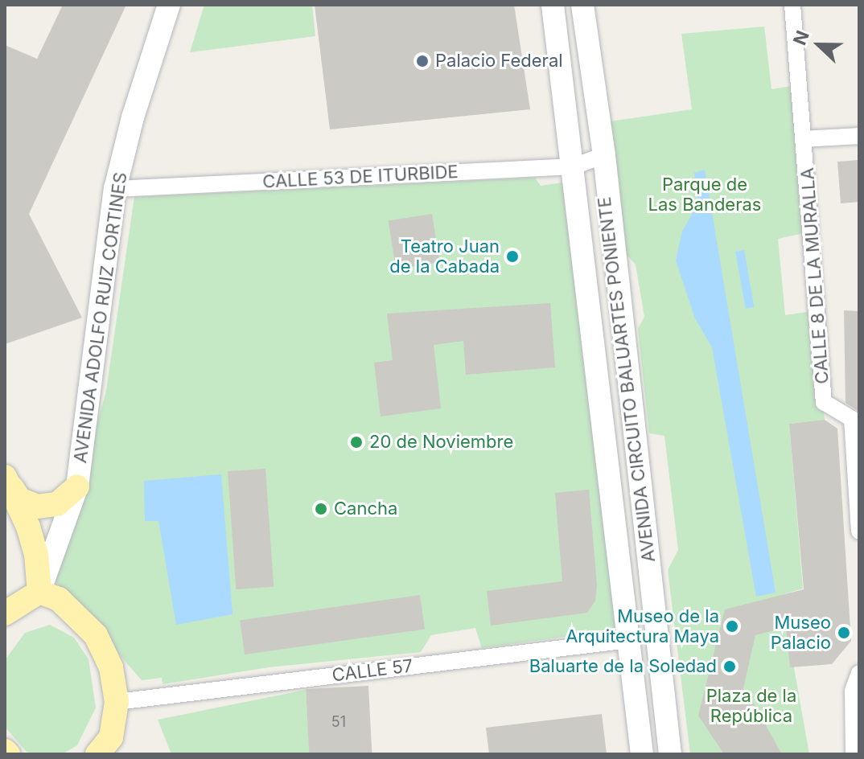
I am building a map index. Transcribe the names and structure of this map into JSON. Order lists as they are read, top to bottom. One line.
{"streets":{"main road":["AVENIDA ADOLFO RUIZ CORTINES","AVENIDA CIRCUITO BALUARTES PONIENTE"],"street":["CALLE 53 DE ITURBIDE","CALLE 8 DE LA MURALLA","CALLE 57"]},"crossings":[["CALLE 53 DE ITURBIDE","AVENIDA ADOLFO RUIZ CORTINES"],["CALLE 53 DE ITURBIDE","AVENIDA CIRCUITO BALUARTES PONIENTE"],["AVENIDA CIRCUITO BALUARTES PONIENTE","CALLE 57"]],"parks":["Parque de Las Banderas","Plaza de la República"],"places":["Palacio Federal","Teatro Juan de la Cabada","20 de Noviembre","Cancha","Museo de la Arquitectura Maya","Museo Palacio","Baluarte de la Soledad"],"house_numbers":["51"],"north":"left"}
